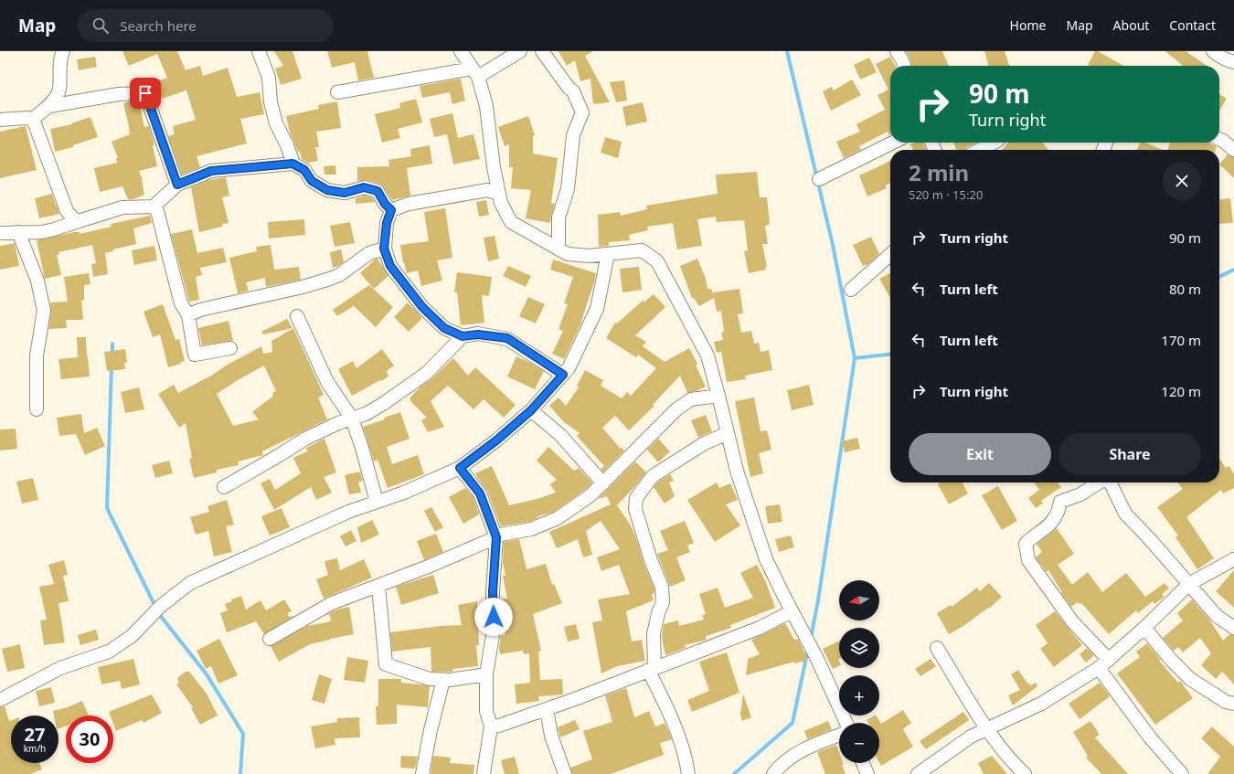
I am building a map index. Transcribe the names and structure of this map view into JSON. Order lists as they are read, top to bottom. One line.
{"north":"left","page":{"header":"Map","search":"Search here","nav":["Home","Map","About","Contact"],"turn":["90 m","Turn right"],"heading":["2 min","520 m · 15:20"],"list":[{"name":"Turn right","value":"90 m"},{"name":"Turn left","value":"80 m"},{"name":"Turn left","value":"170 m"},{"name":"Turn right","value":"120 m"}],"buttons":["Exit","Share"],"map_buttons":["+","−"],"speed":"27 km/h","limit":"30"}}
